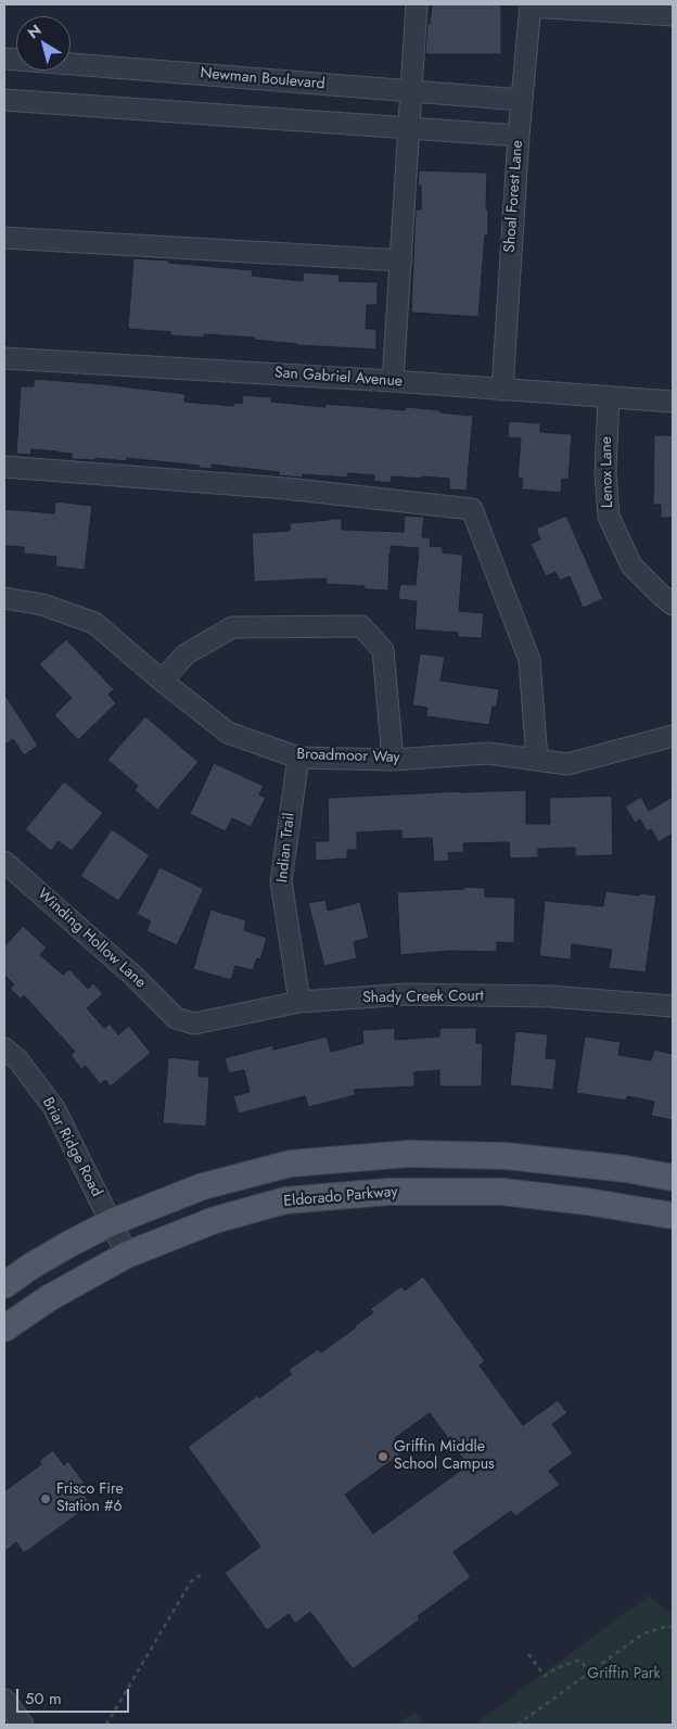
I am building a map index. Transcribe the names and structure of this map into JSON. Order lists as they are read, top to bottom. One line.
{"streets":{"main road":["Eldorado Parkway"],"street":["Newman Boulevard","Shoal Forest Lane","San Gabriel Avenue","Lenox Lane","Broadmoor Way","Indian Trail","Winding Hollow Lane","Shady Creek Court","Briar Ridge Road"]},"crossings":[["Newman Boulevard","Shoal Forest Lane"],["Shoal Forest Lane","San Gabriel Avenue"],["San Gabriel Avenue","Lenox Lane"],["Broadmoor Way","Indian Trail"],["Indian Trail","Shady Creek Court"],["Winding Hollow Lane","Shady Creek Court"],["Briar Ridge Road","Eldorado Parkway"]],"parks":["Griffin Park"],"places":["Griffin Middle School Campus","Frisco Fire Station #6"],"scale_bar":"50 m","north":"top left"}
